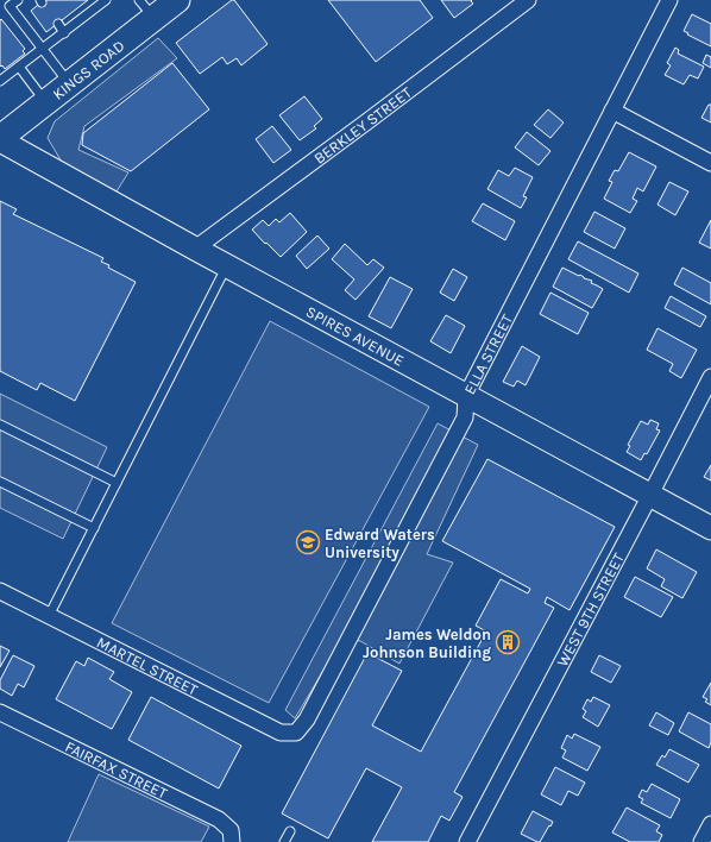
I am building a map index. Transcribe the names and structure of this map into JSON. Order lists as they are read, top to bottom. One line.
{"streets":{"main road":["KINGS ROAD","SPIRES AVENUE"],"street":["BERKLEY STREET","ELLA STREET","WEST 9TH STREET","MARTEL STREET","FAIRFAX STREET"]},"crossings":[["KINGS ROAD","SPIRES AVENUE"],["BERKLEY STREET","SPIRES AVENUE"],["SPIRES AVENUE","ELLA STREET"],["SPIRES AVENUE","WEST 9TH STREET"],["ELLA STREET","MARTEL STREET"]],"places":{"school or university":["Edward Waters University"],"building":["James Weldon Johnson Building"]}}
